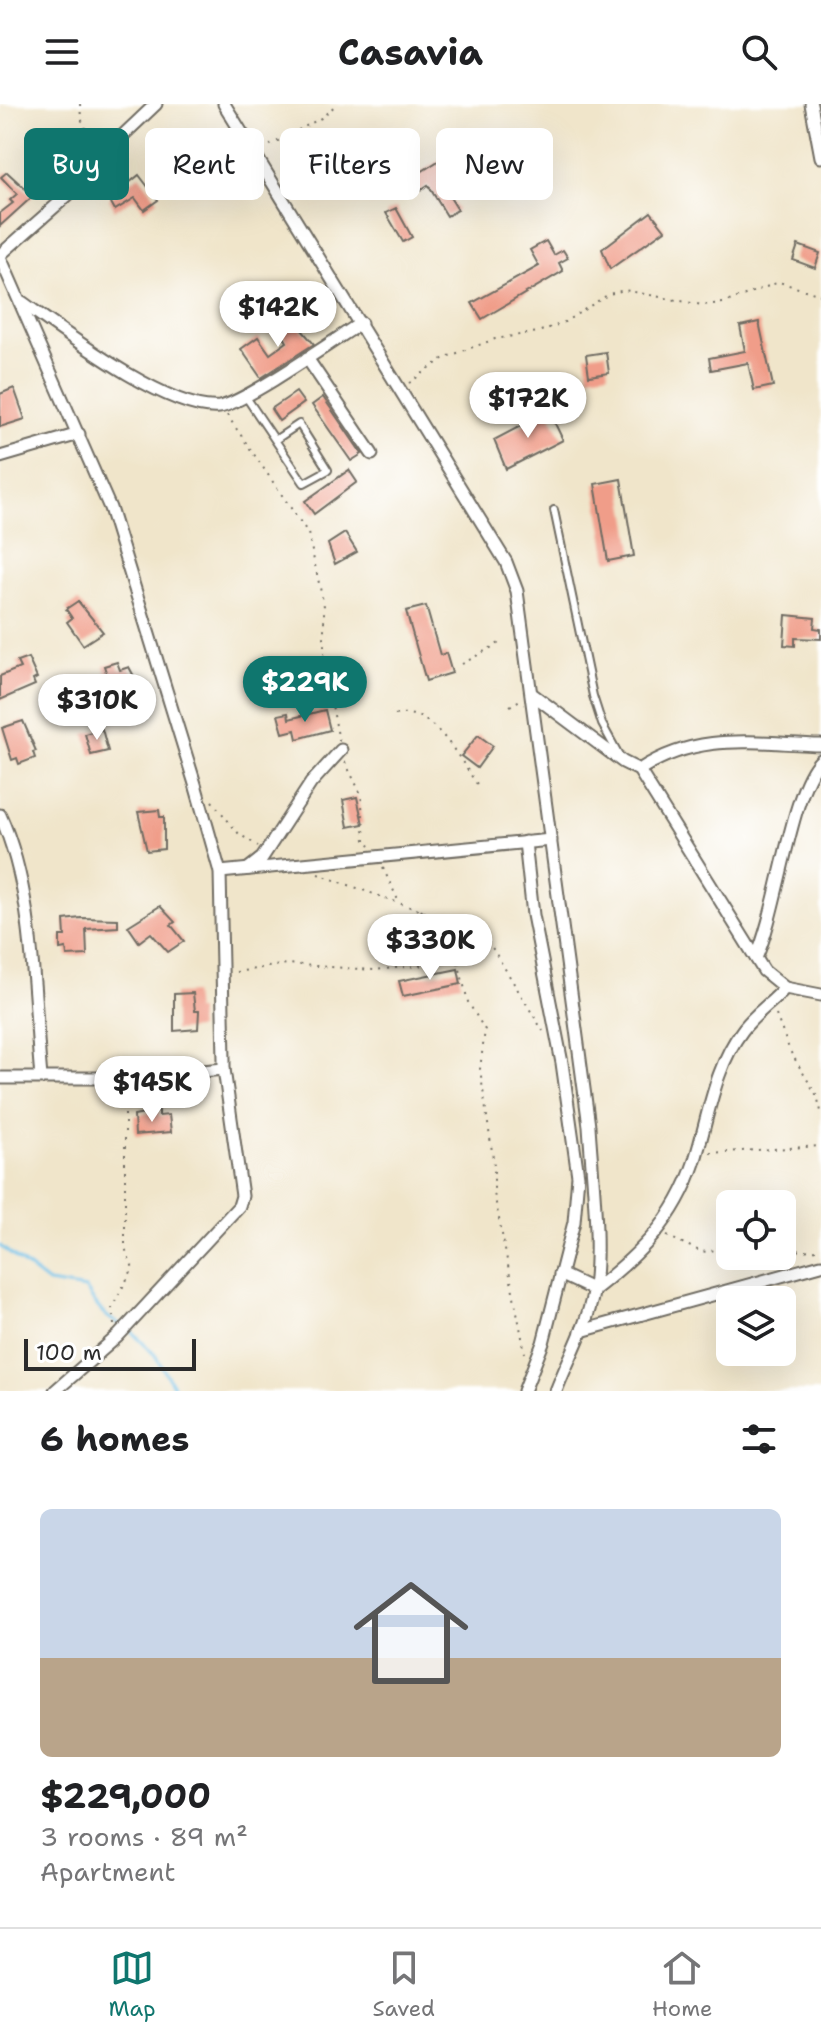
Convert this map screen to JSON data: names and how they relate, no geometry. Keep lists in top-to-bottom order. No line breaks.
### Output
{"scale_bar":"100 m","page":{"header":"Casavia","chip":["Buy","Rent","Filters","New"],"price":["$142K","$172K","$229K","$310K","$330K","$145K"],"scale":"100 m","heading":"6 homes","list":[{"name":"$229,000","note":"3 rooms · 89 m² · Apartment"}],"tabs":["Map","Saved","Home"]}}
